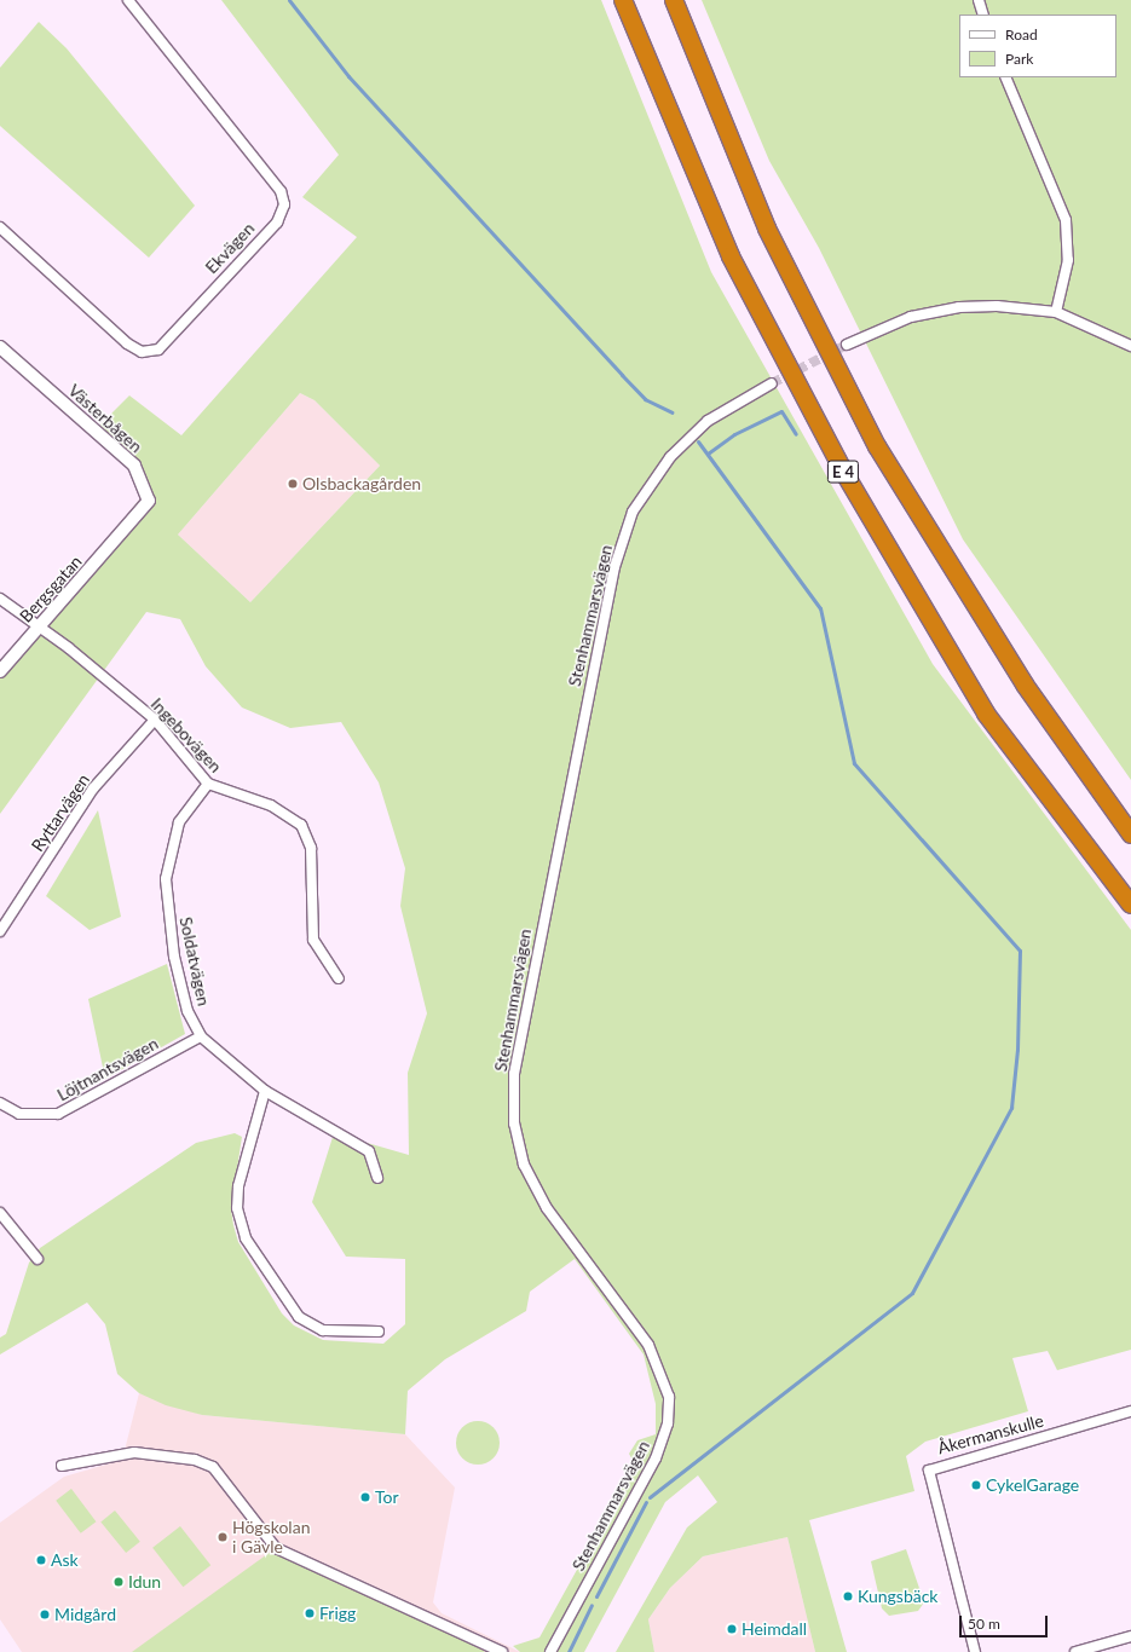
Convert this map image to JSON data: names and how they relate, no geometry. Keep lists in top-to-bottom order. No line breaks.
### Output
{"streets":{"highway":["E 4"],"street":["Ekvägen","Västerbågen","Bergsgatan","Stenhammarsvägen","Ingebovägen","Ryttarvägen","Soldatvägen","Löjtnantsvägen","Åkermanskulle"]},"crossings":[["Västerbågen","Bergsgatan"],["Bergsgatan","Ingebovägen"],["Ingebovägen","Ryttarvägen"],["Ingebovägen","Soldatvägen"],["Soldatvägen","Löjtnantsvägen"]],"places":["Olsbackagården","CykelGarage","Tor","Högskolan i Gävle","Ask","Idun","Kungsbäck","Frigg","Midgård","Heimdall"],"legend":["Road","Park"],"scale_bar":"50 m"}
